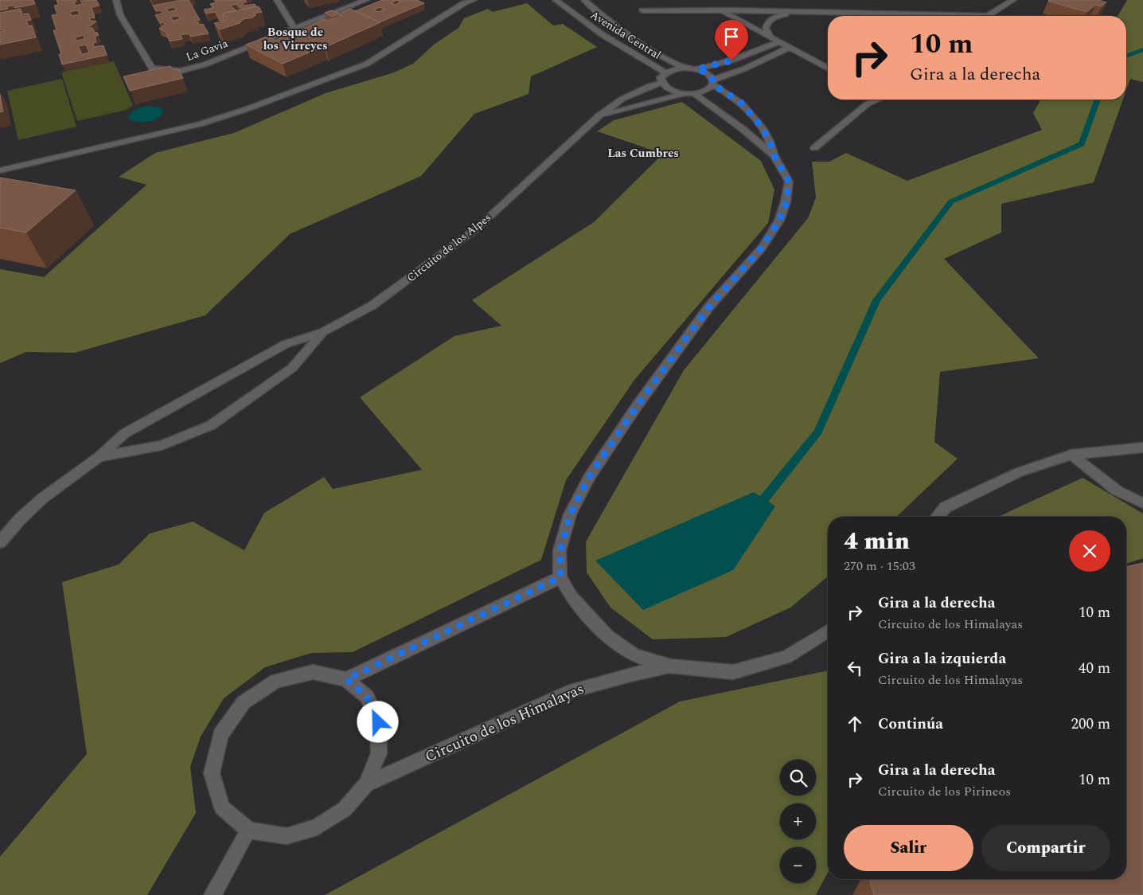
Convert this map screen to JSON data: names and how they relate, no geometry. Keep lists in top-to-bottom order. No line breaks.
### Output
{"streets":{"street":["Avenida Central","La Gavia","Circuito de los Alpes","Circuito de los Himalayas"]},"districts":["Bosque de los Virreyes","Las Cumbres"],"page":{"turn":["10 m","Gira a la derecha"],"heading":["4 min","270 m · 15:03"],"list":[{"name":"Gira a la derecha","note":"Circuito de los Himalayas","value":"10 m"},{"name":"Gira a la izquierda","note":"Circuito de los Himalayas","value":"40 m"},{"name":"Continúa","value":"200 m"},{"name":"Gira a la derecha","note":"Circuito de los Pirineos","value":"10 m"}],"map_buttons":["+","−"],"buttons":["Salir","Compartir"]}}
